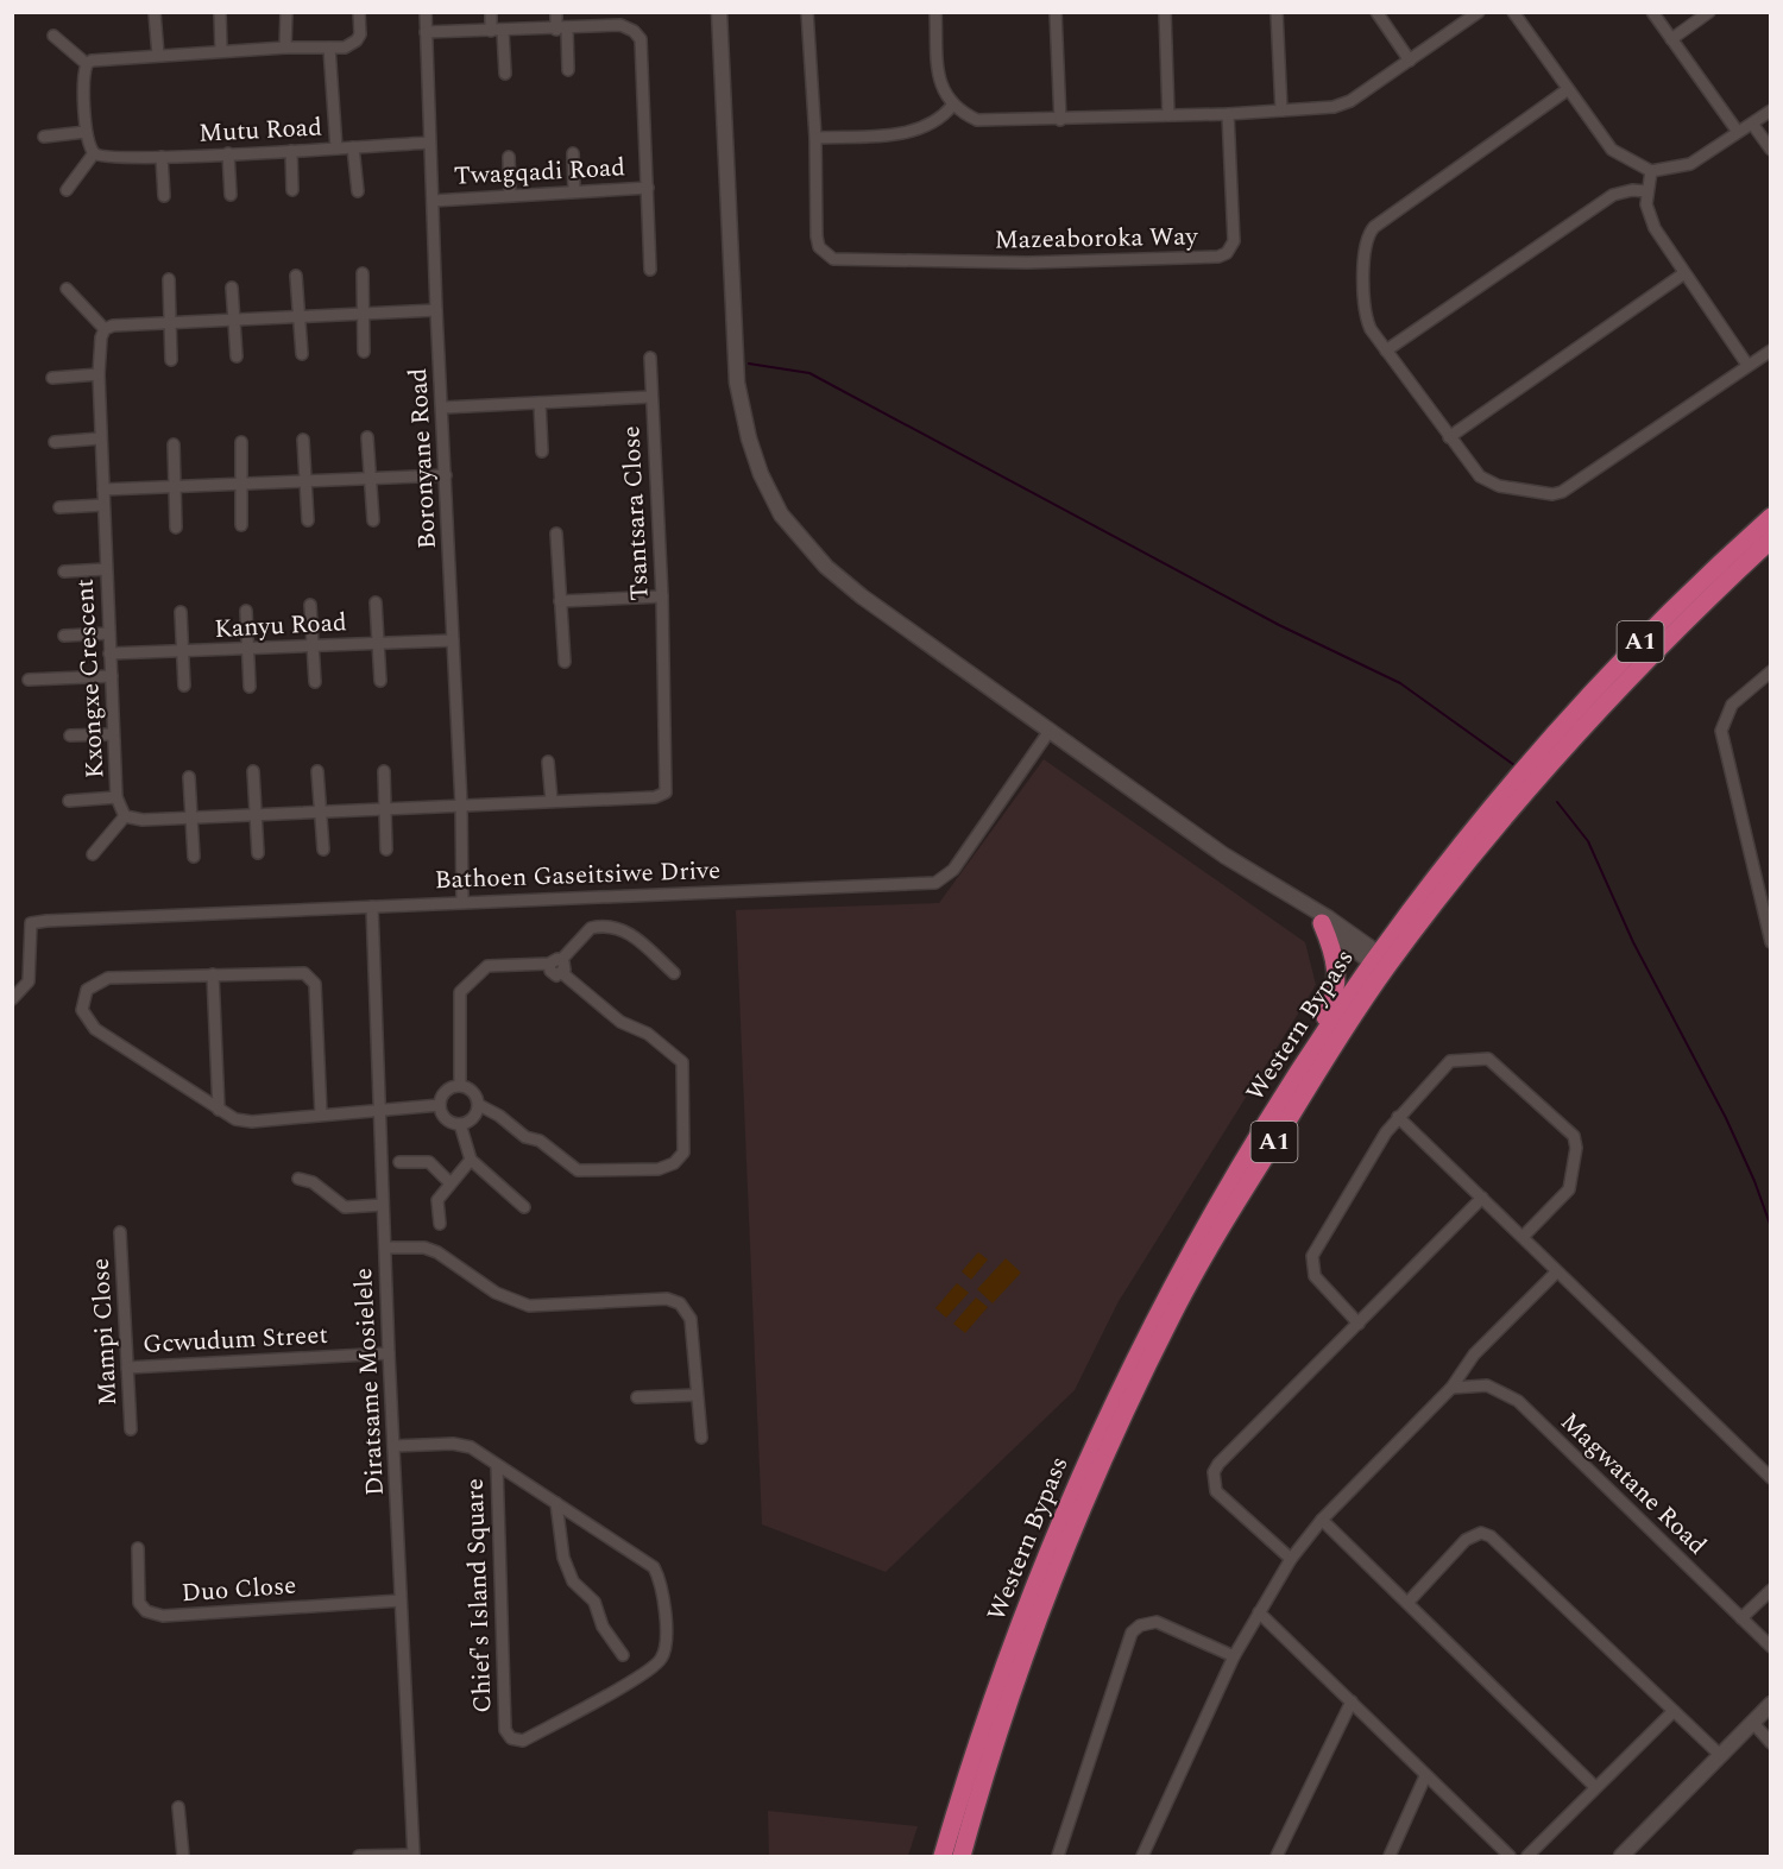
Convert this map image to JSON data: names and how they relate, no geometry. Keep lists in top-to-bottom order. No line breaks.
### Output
{"streets":{"highway":["A1","Western Bypass"],"street":["Mutu Road","Twagqadi Road","Mazeaboroka Way","Boronyane Road","Tsantsara Close","Kanyu Road","Kxongxe Crescent","Bathoen Gaseitsiwe Drive","Mampi Close","Gcwudum Street","Diratsame Mosielele","Magwatane Road","Duo Close","Chief's Island Square"]},"crossings":[["Mutu Road","Boronyane Road"],["Twagqadi Road","Boronyane Road"],["Boronyane Road","Tsantsara Close"],["Boronyane Road","Kanyu Road"],["Boronyane Road","Bathoen Gaseitsiwe Drive"],["Kanyu Road","Kxongxe Crescent"],["Bathoen Gaseitsiwe Drive","Diratsame Mosielele"],["Mampi Close","Gcwudum Street"],["Gcwudum Street","Diratsame Mosielele"],["Diratsame Mosielele","Duo Close"],["Diratsame Mosielele","Chief's Island Square"]]}
